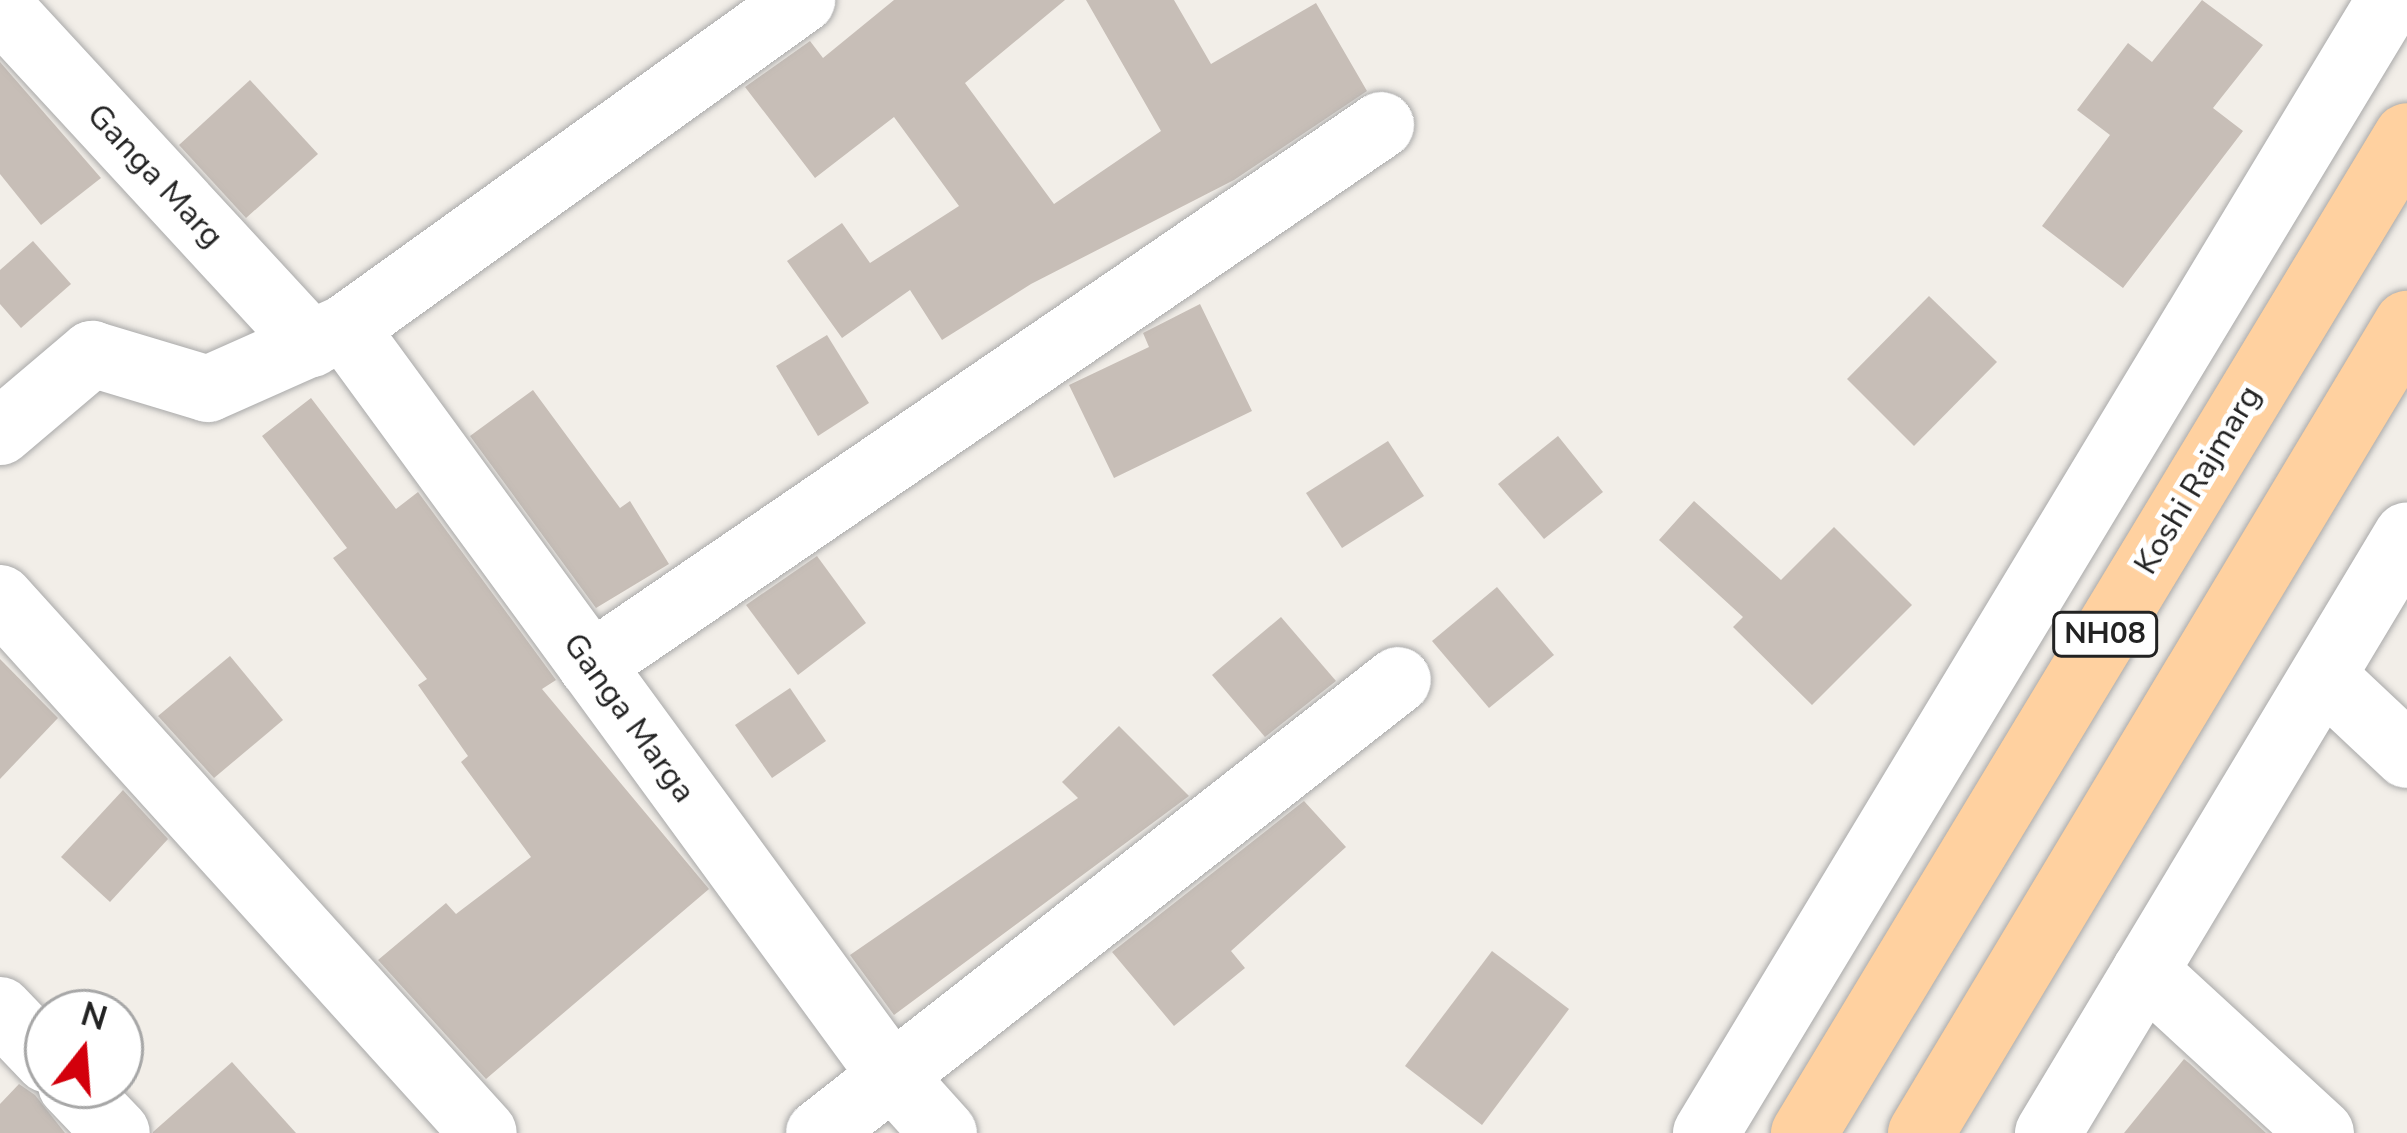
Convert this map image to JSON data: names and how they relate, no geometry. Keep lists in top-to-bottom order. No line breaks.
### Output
{"streets":{"main road":["Koshi Rajmarg","NH08"],"street":["Ganga Marg","Ganga Marga"]},"crossings":[["Ganga Marg","Ganga Marga"]],"north":"top"}
